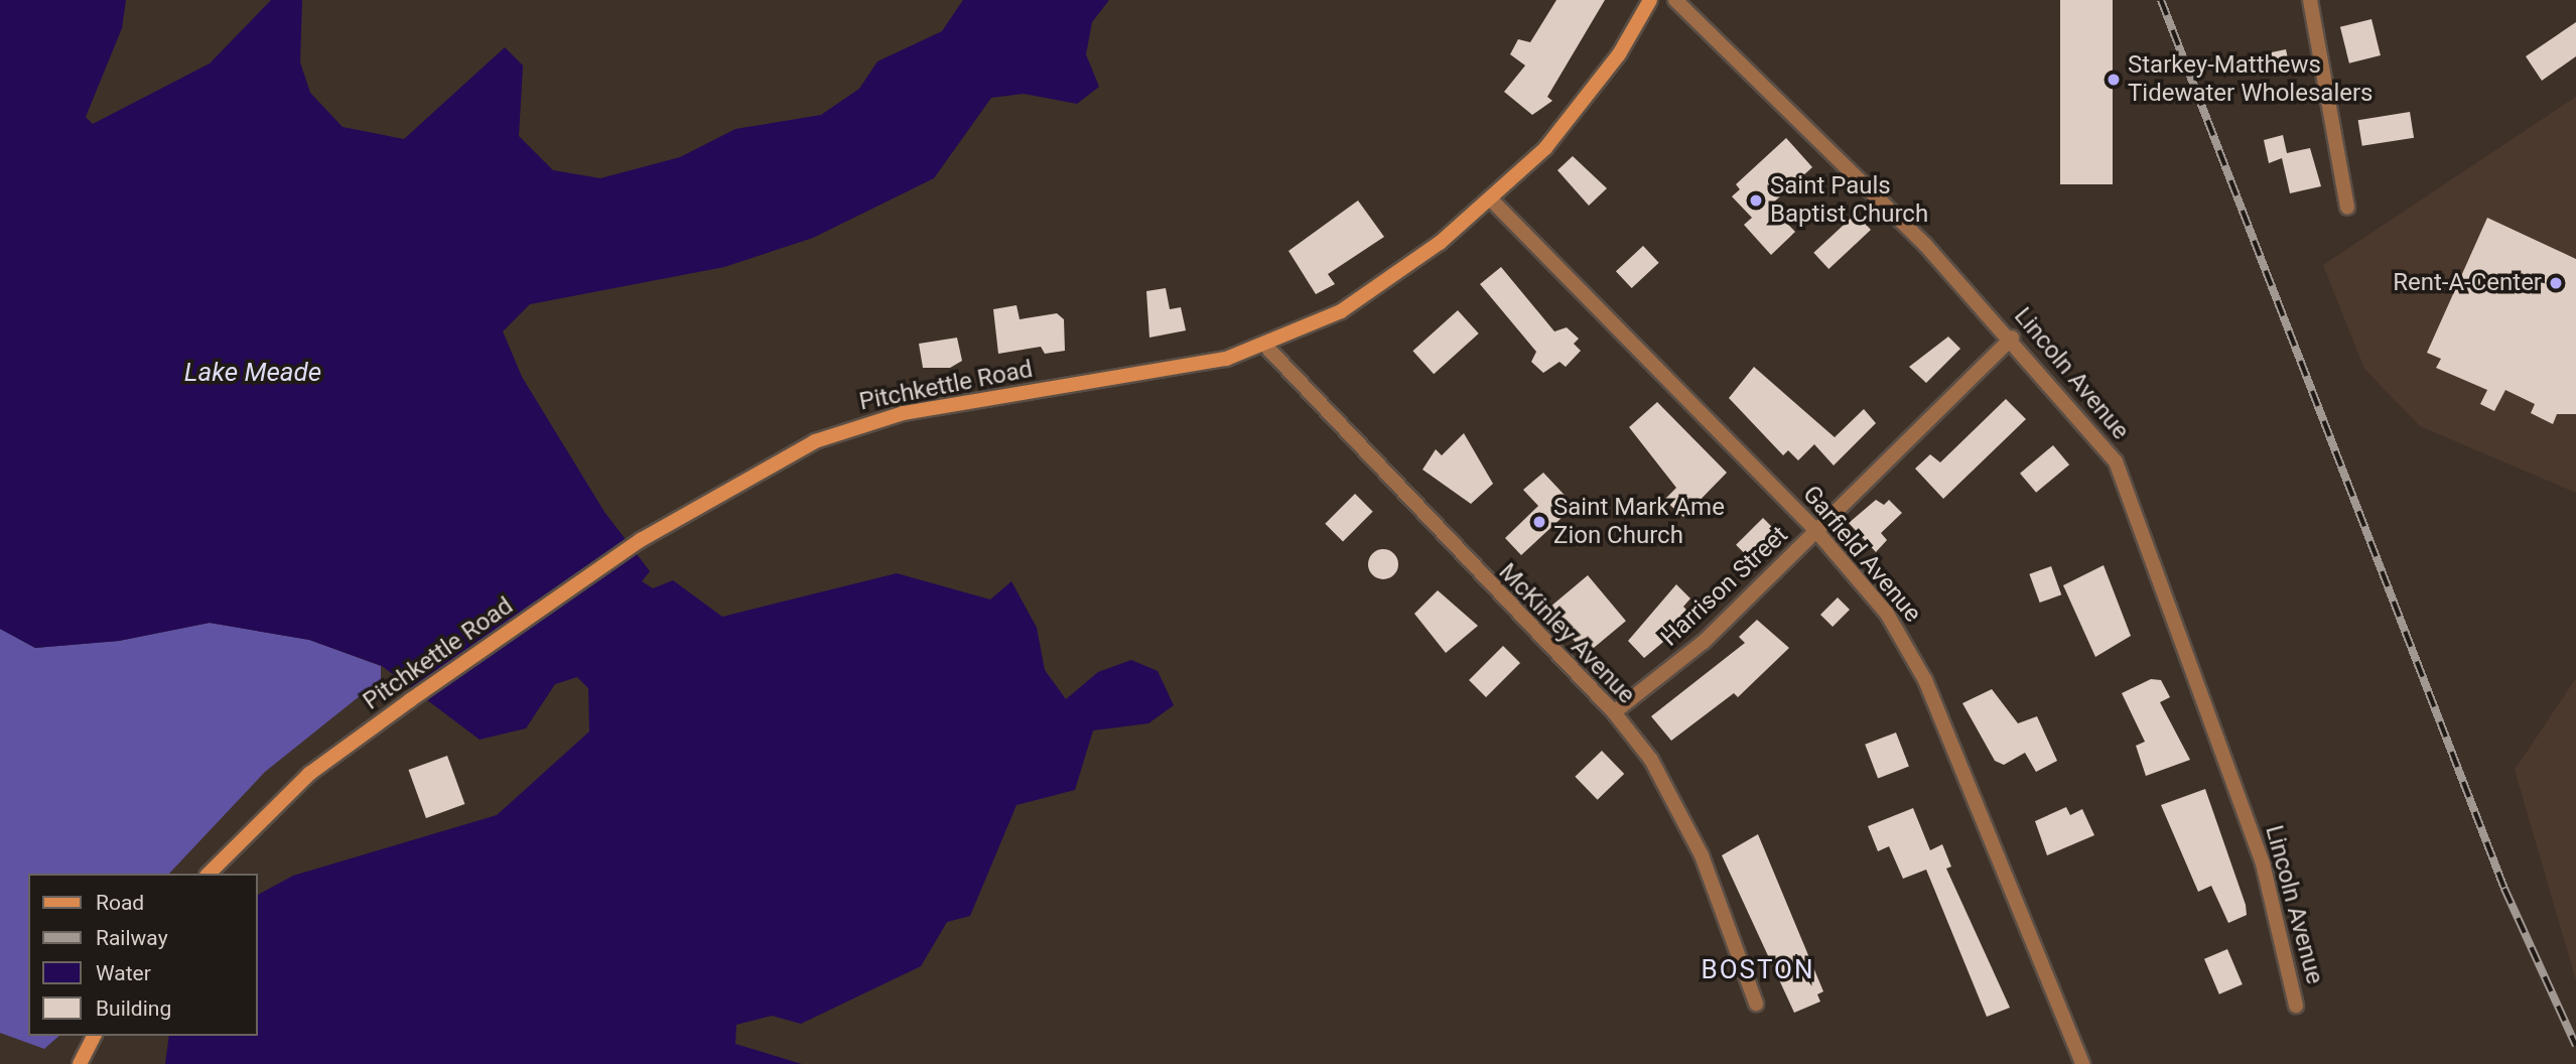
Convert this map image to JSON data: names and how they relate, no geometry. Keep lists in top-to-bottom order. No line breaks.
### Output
{"streets":{"main road":["Pitchkettle Road"],"street":["Lincoln Avenue","Garfield Avenue","Harrison Street","McKinley Avenue"]},"crossings":[["Lincoln Avenue","Harrison Street"],["Pitchkettle Road","Garfield Avenue"],["Pitchkettle Road","McKinley Avenue"],["Garfield Avenue","Harrison Street"],["Harrison Street","McKinley Avenue"]],"districts":["BOSTON"],"water":["Lake Meade"],"places":["Starkey-Matthews Tidewater Wholesalers","Saint Pauls Baptist Church","Rent-A-Center","Saint Mark Ame Zion Church"],"legend":["Road","Railway","Water","Building"]}
